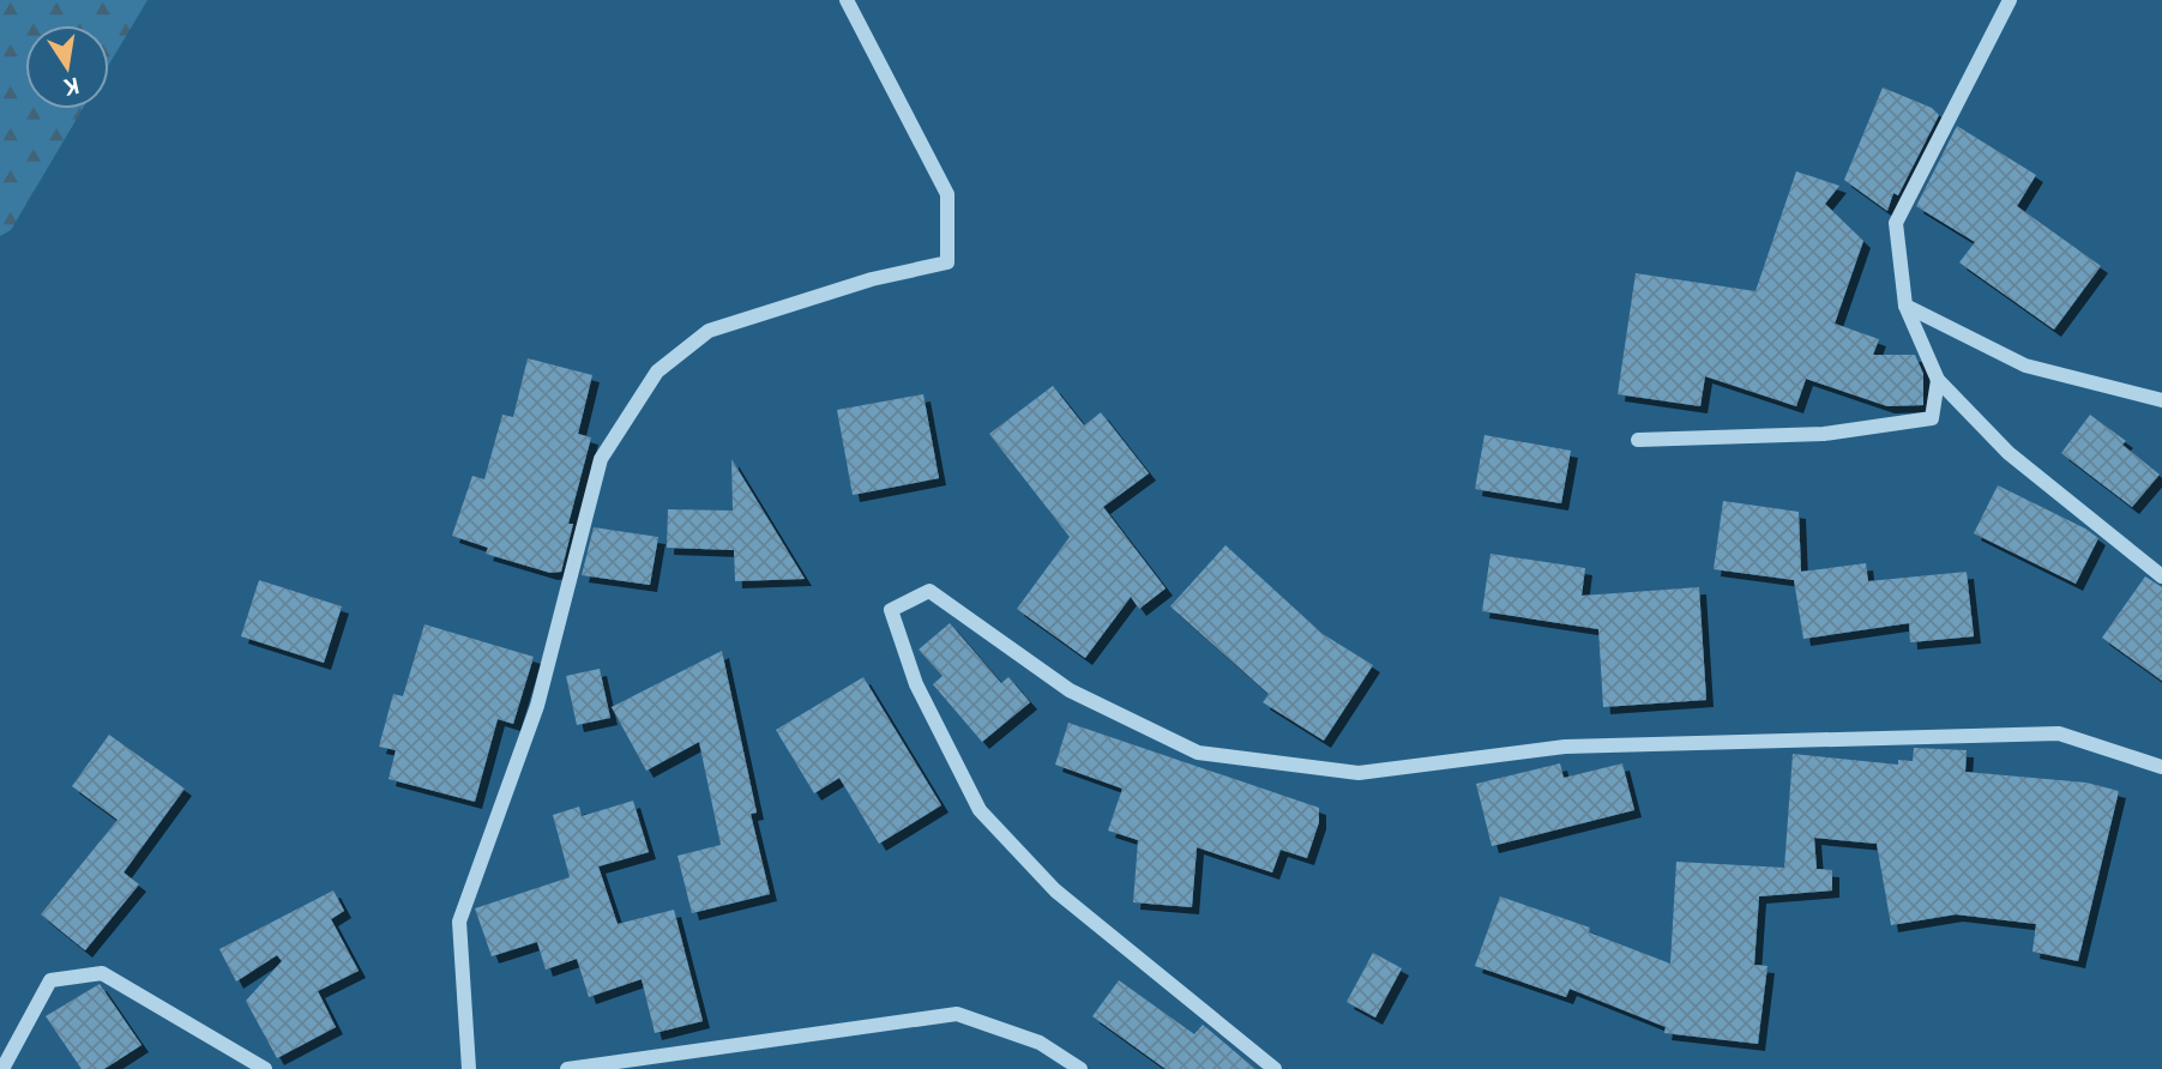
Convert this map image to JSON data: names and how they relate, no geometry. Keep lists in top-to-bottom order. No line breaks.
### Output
{"north":"bottom"}
